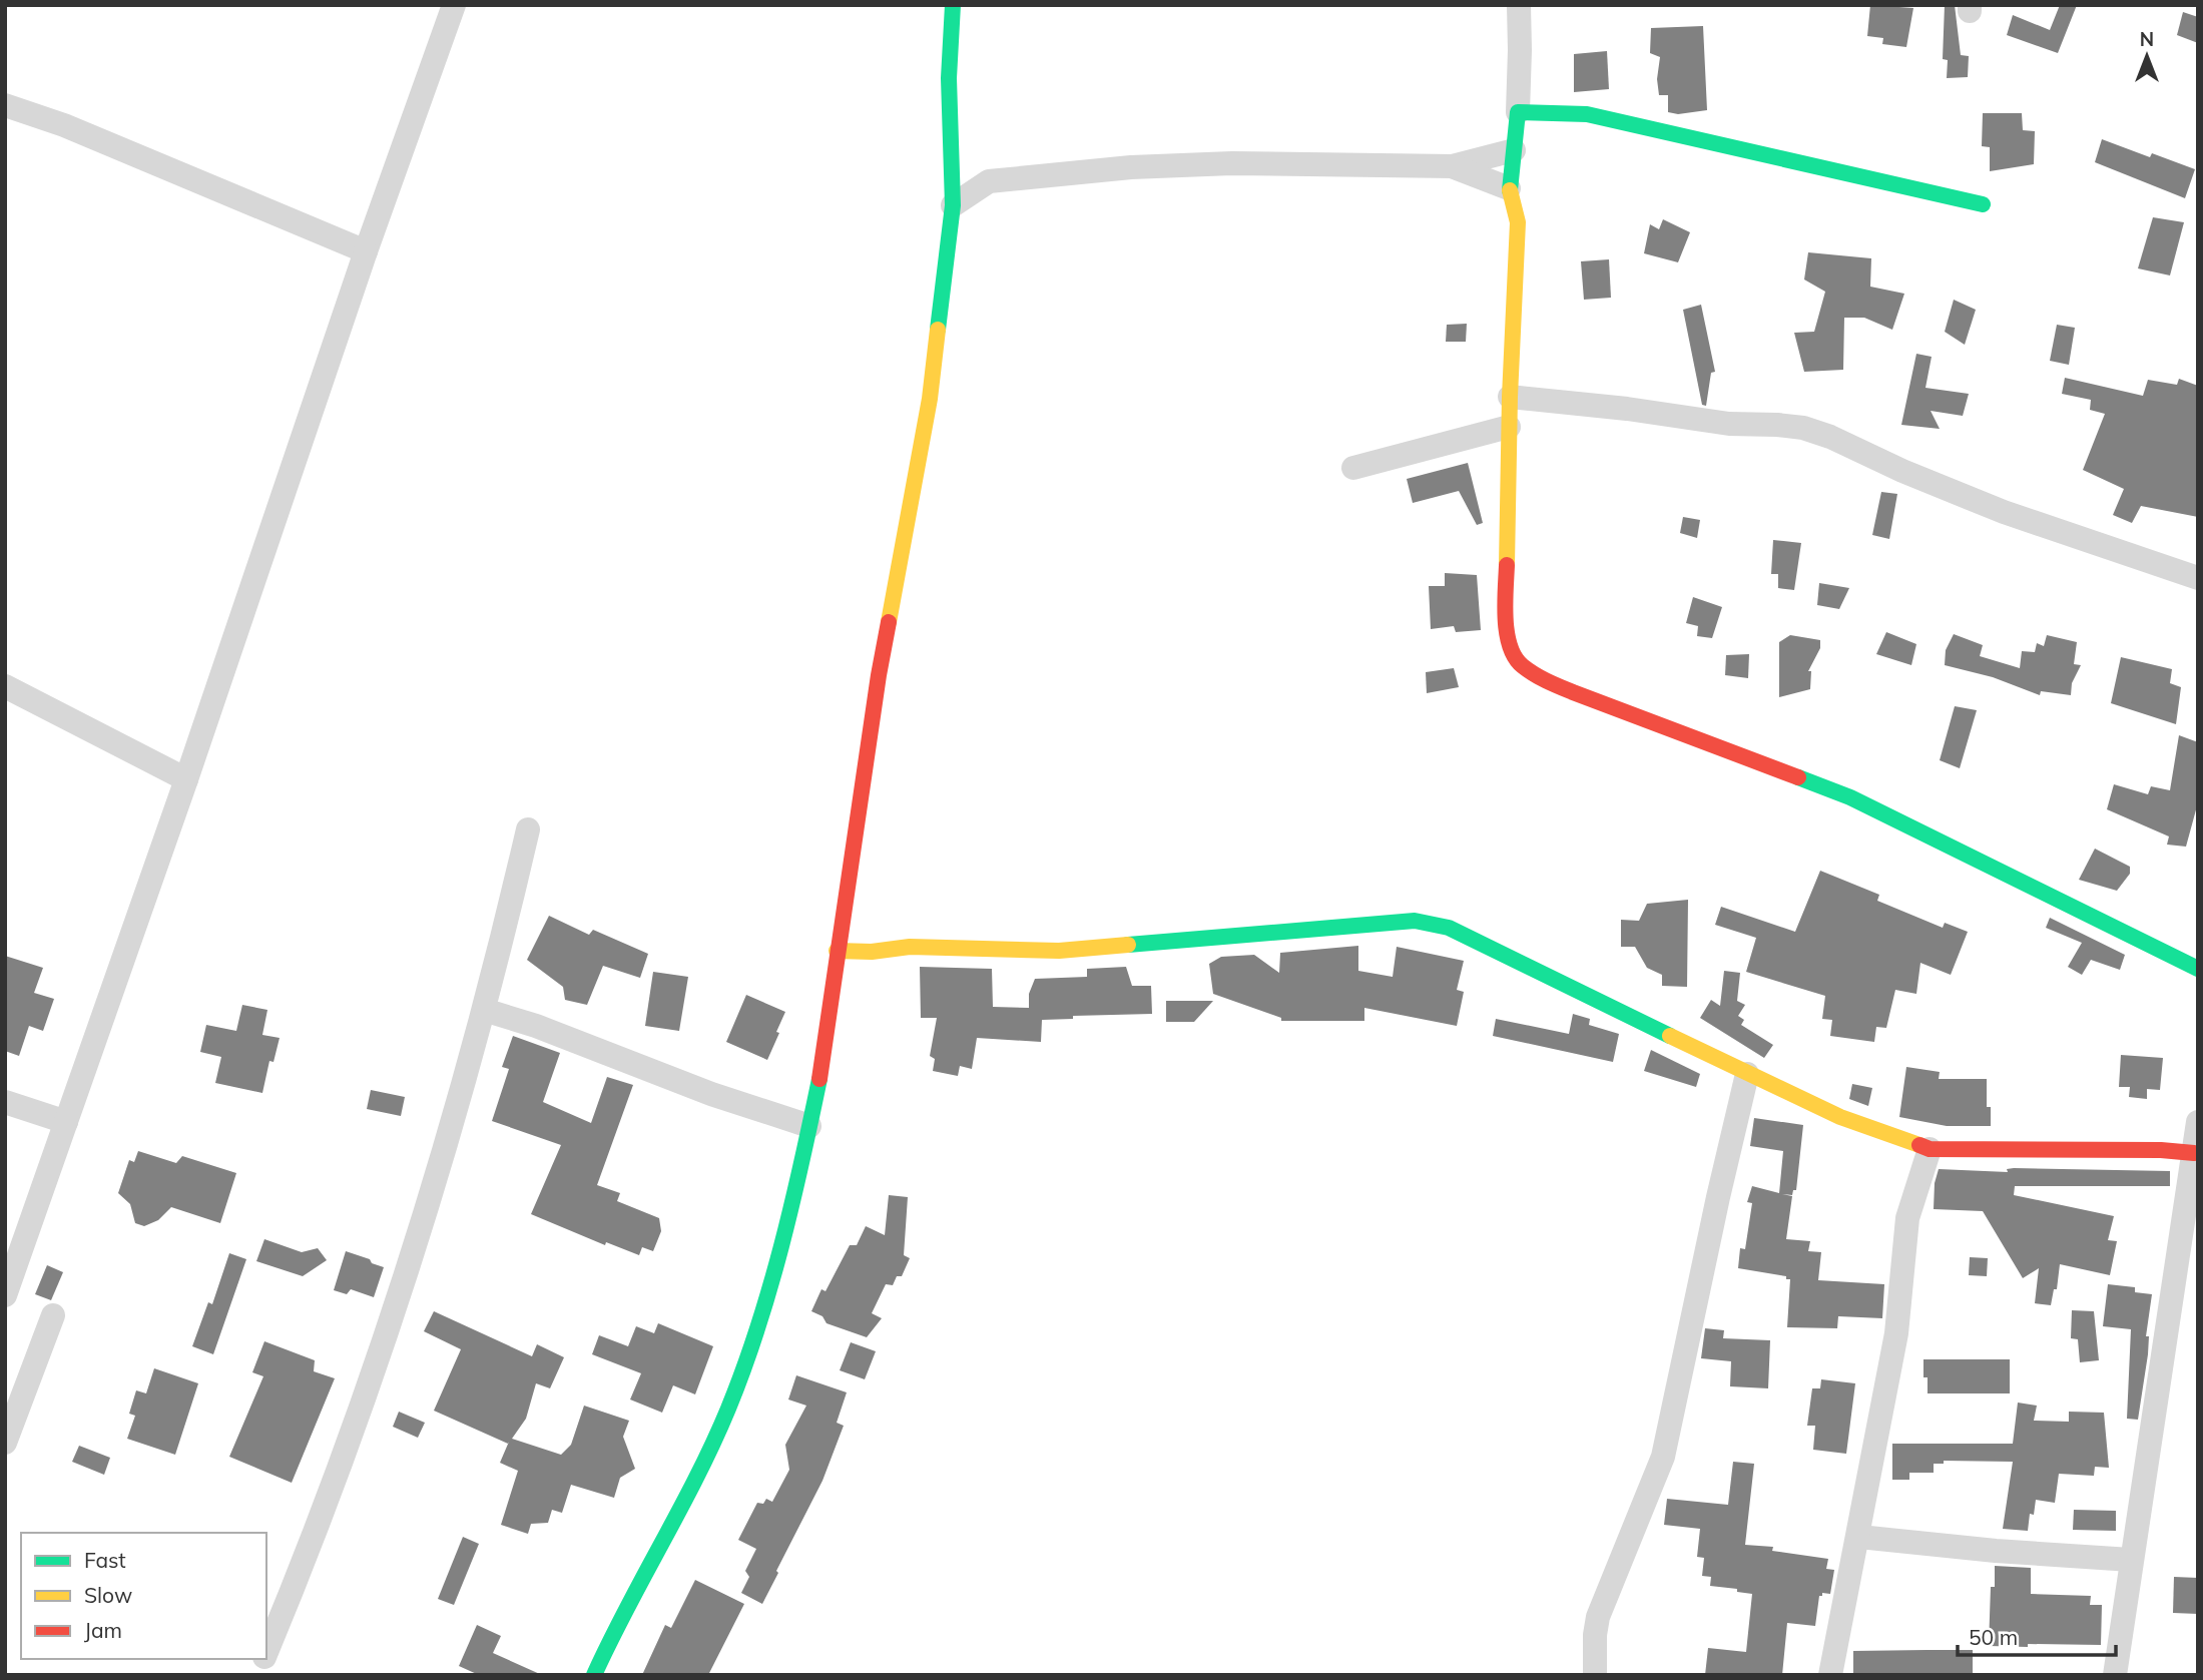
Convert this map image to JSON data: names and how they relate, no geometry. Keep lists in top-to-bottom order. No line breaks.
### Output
{"legend":["Fast","Slow","Jam"],"scale_bar":"50 m","north":"top"}
